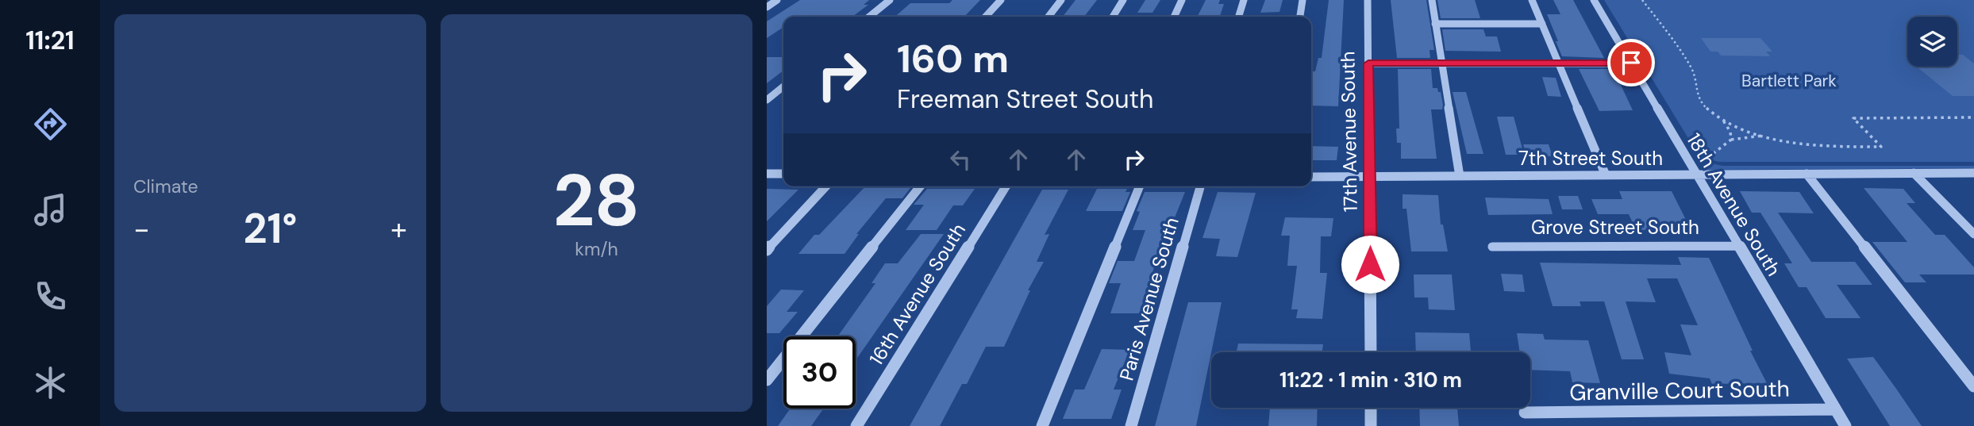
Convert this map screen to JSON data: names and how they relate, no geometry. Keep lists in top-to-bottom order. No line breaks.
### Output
{"streets":{"street":["17th Avenue South","7th Street South","18th Avenue South","Grove Street South","16th Avenue South","Paris Avenue South","Granville Court South"]},"crossings":[["17th Avenue South","7th Street South"],["7th Street South","18th Avenue South"],["18th Avenue South","Grove Street South"],["18th Avenue South","Granville Court South"]],"parks":["Bartlett Park"],"page":{"tabs":"11:21","tile":["Climate",["28","km/h"]],"turn":["160 m","Freeman Street South"],"heat":["−","21°","+"],"limit":"30","trip":"11:22 · 1 min · 310 m"}}
